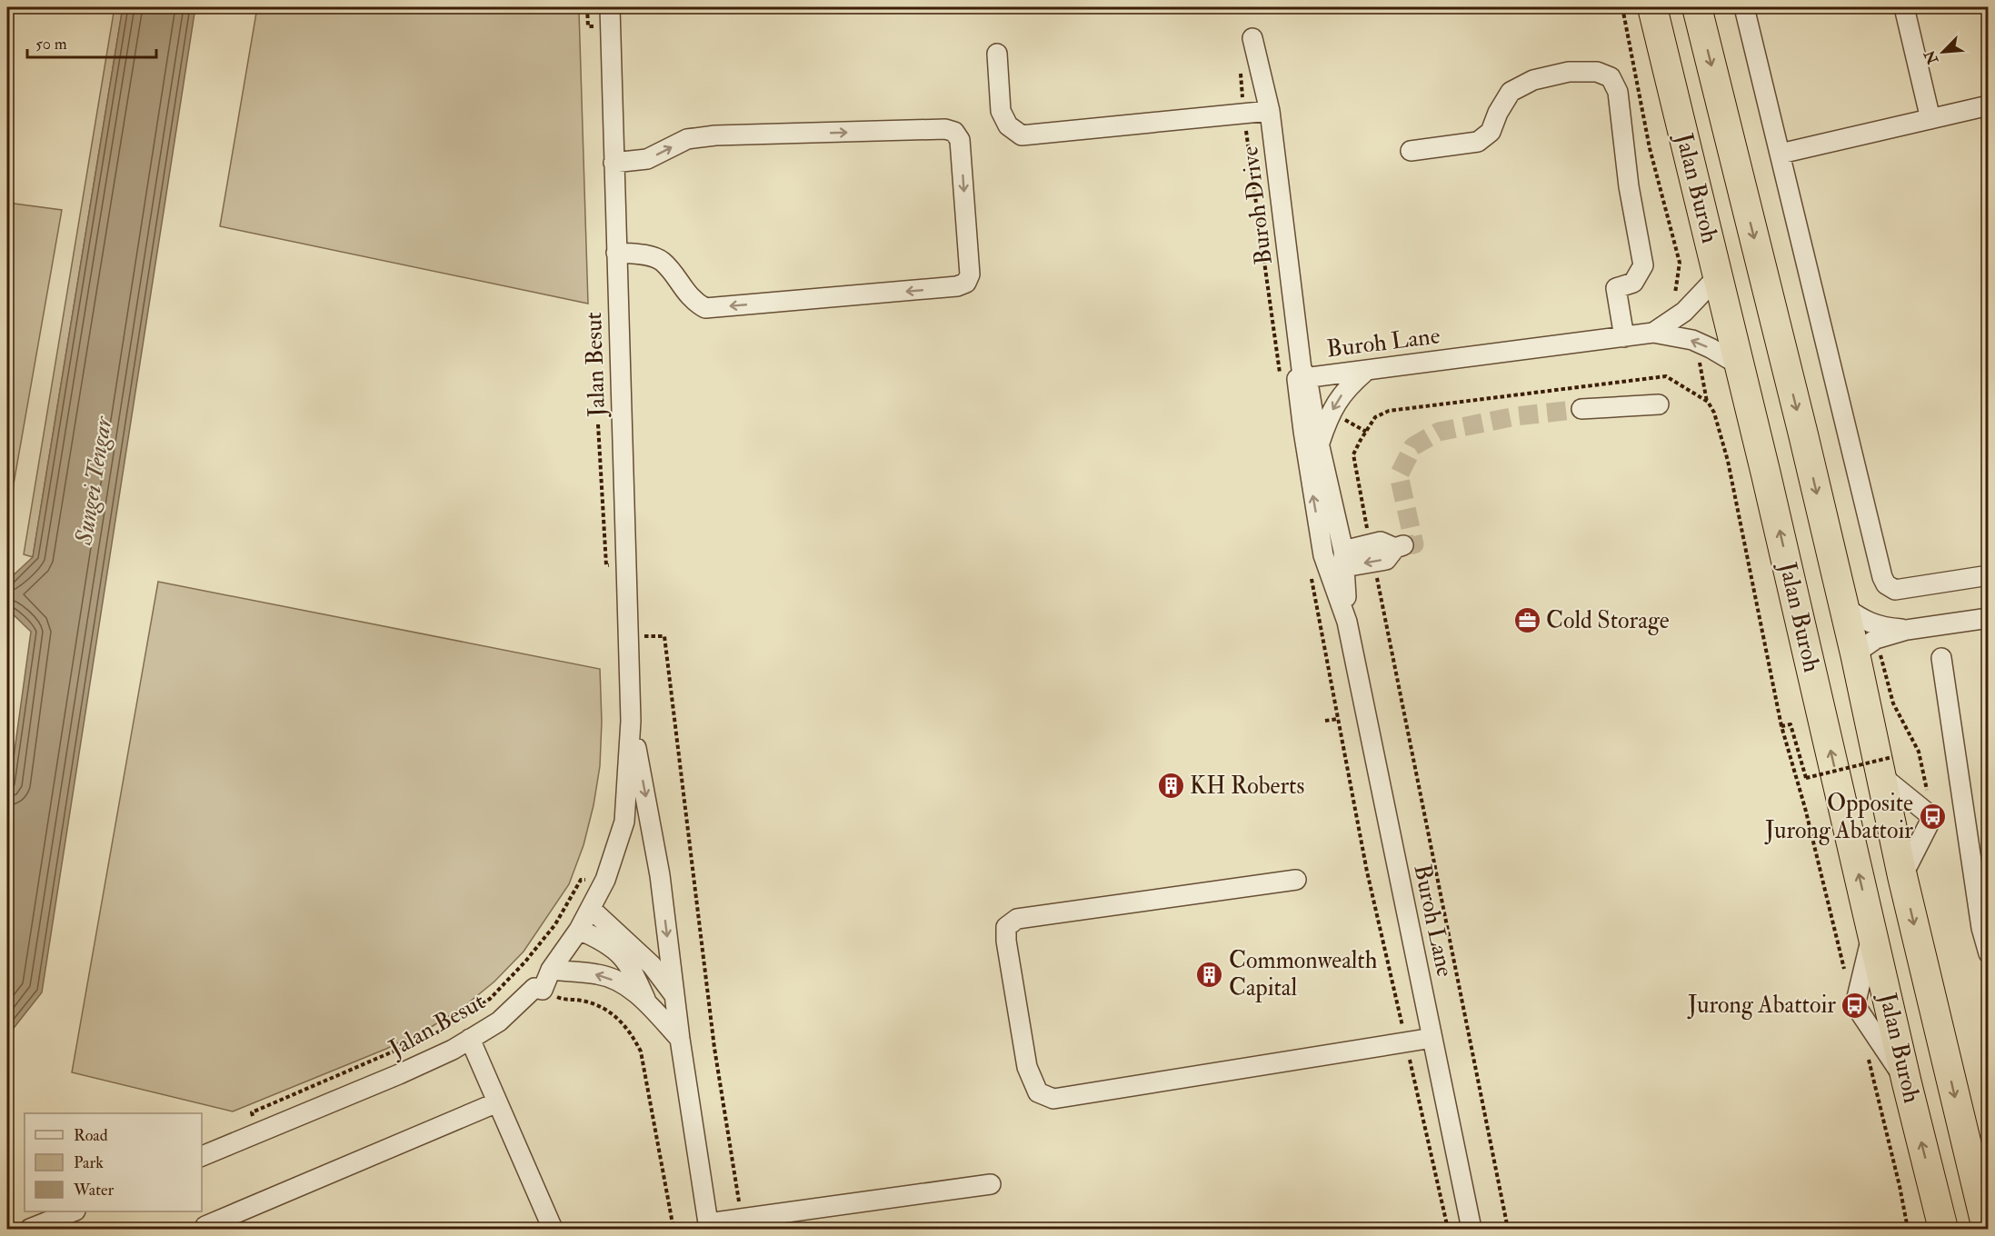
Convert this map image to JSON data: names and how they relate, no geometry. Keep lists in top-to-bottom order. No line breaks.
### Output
{"streets":{"highway":["Jalan Buroh"],"street":["Buroh Drive","Buroh Lane","Jalan Besut"]},"crossings":[["Jalan Buroh","Buroh Lane"],["Buroh Drive","Buroh Lane"]],"water":["Sungei Tengar"],"places":{"office":["Cold Storage"],"building":["KH Roberts","Commonwealth Capital"],"bus stop":["Opposite Jurong Abattoir","Jurong Abattoir"]},"legend":["Road","Park","Water"],"scale_bar":"50 m","north":"bottom left"}
